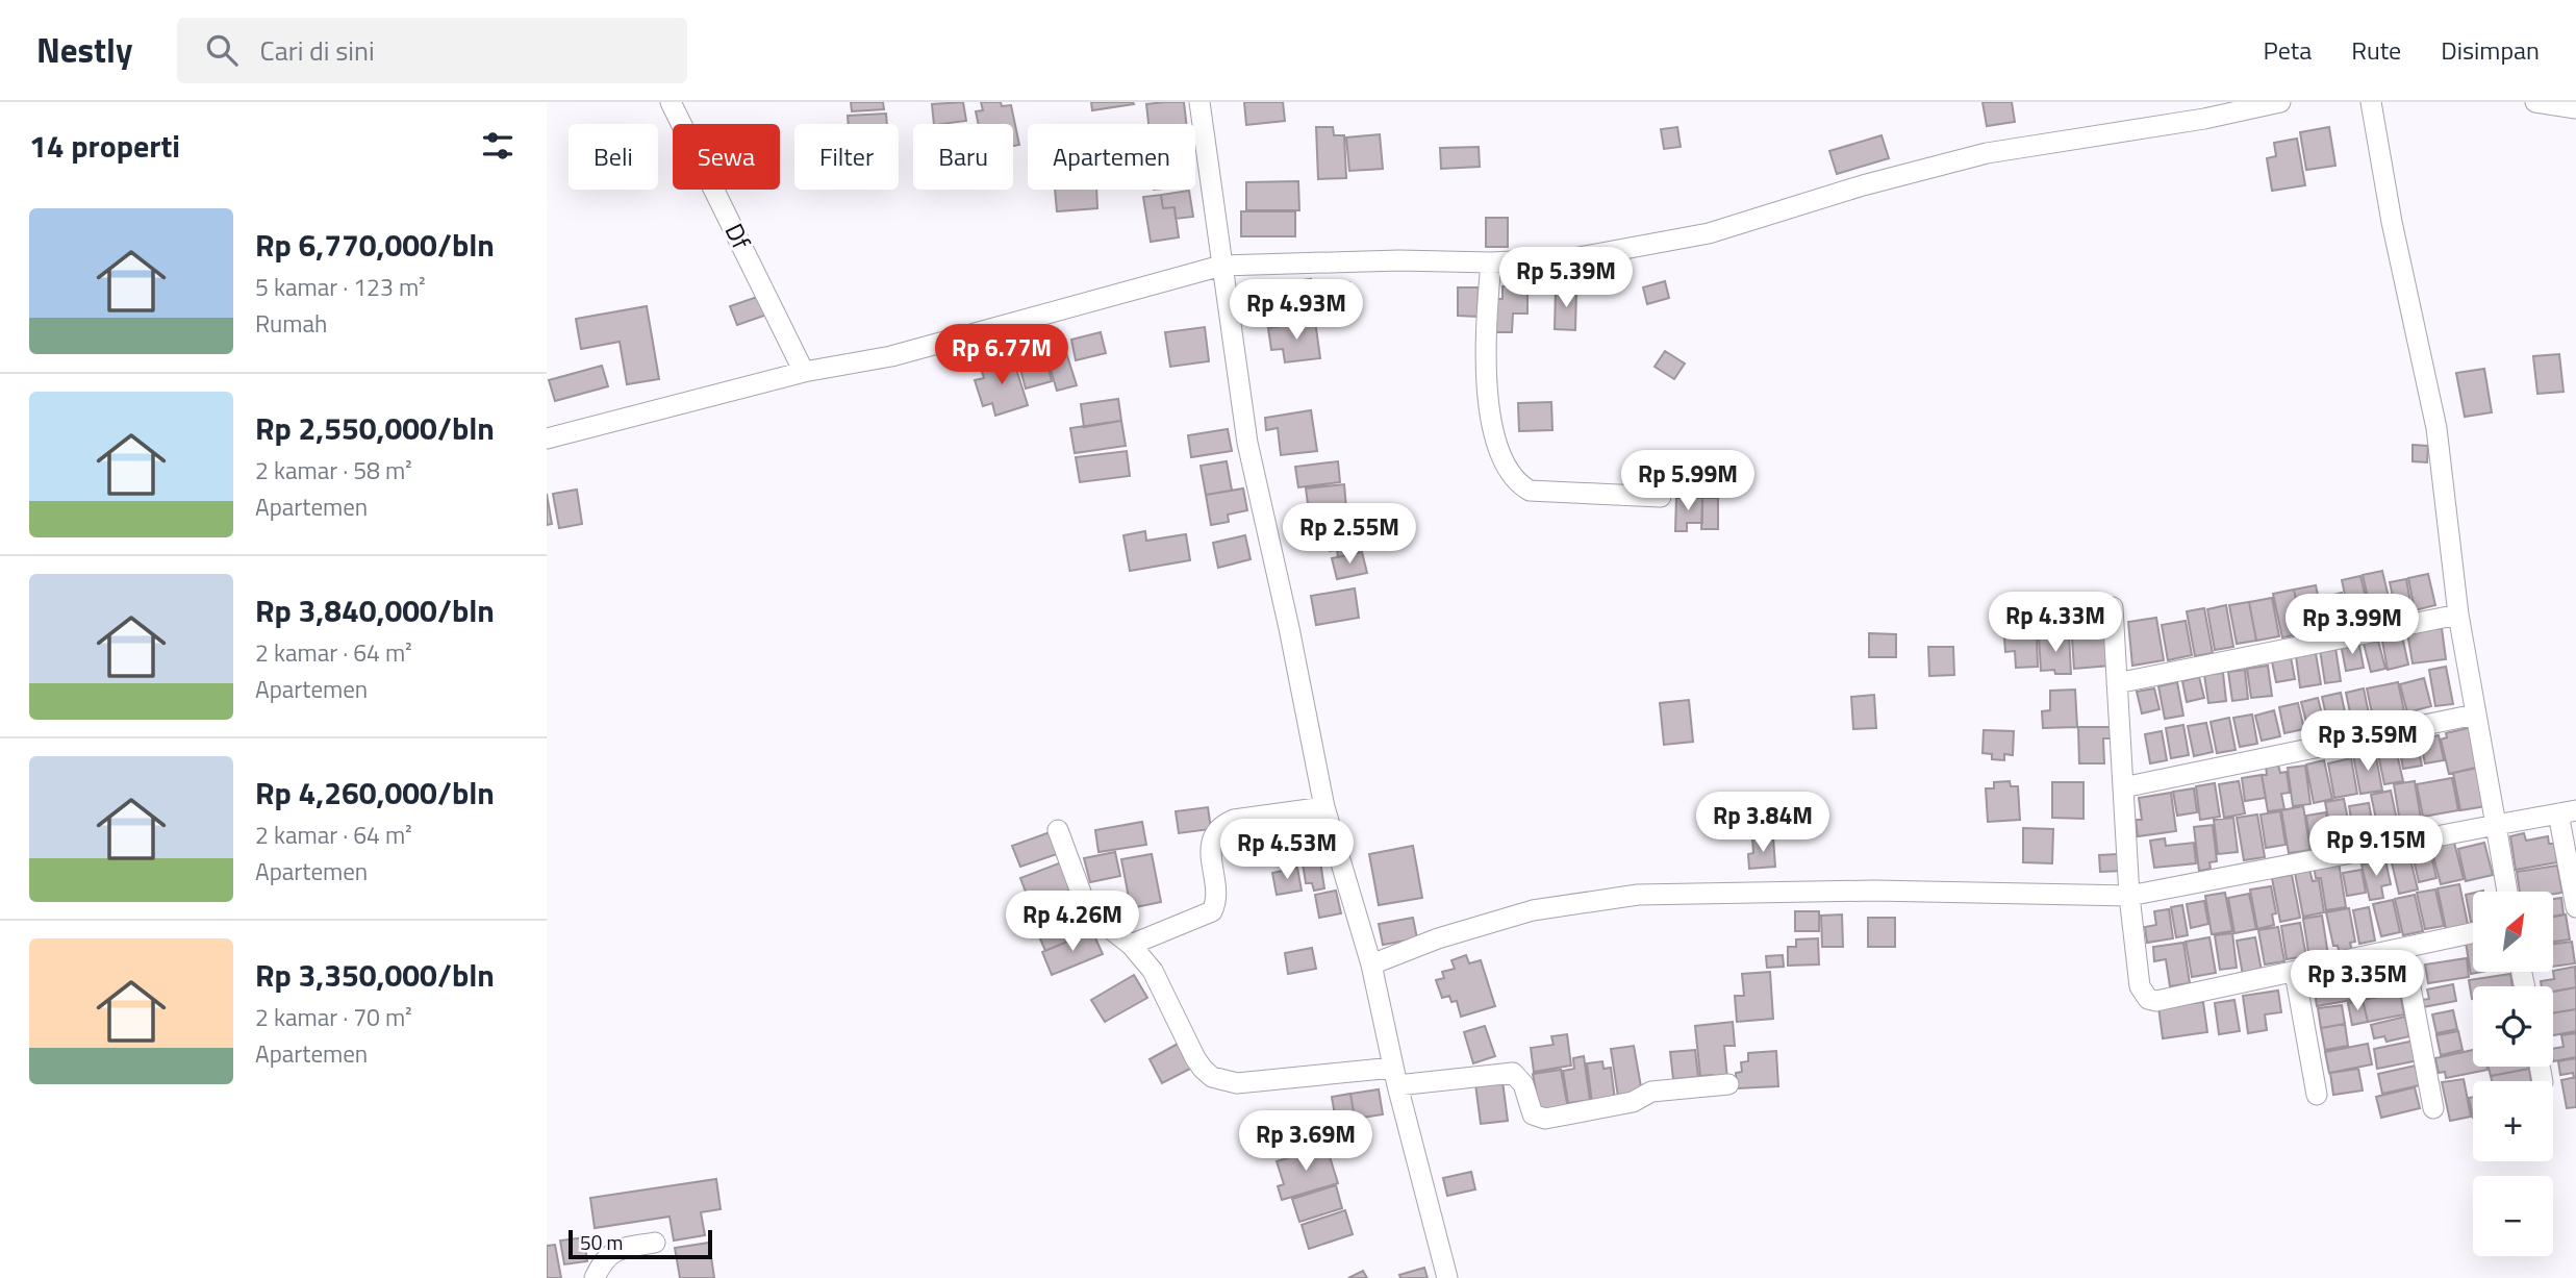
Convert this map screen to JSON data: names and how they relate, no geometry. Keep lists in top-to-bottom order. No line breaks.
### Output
{"streets":{"street":["Df"]},"scale_bar":"50 m","north":"top right","page":{"header":"Nestly","search":"Cari di sini","nav":["Peta","Rute","Disimpan"],"heading":"14 properti","chip":["Beli","Sewa","Filter","Baru","Apartemen"],"list":[{"name":"Rp 6,770,000/bln","note":"5 kamar · 123 m² · Rumah"},{"name":"Rp 2,550,000/bln","note":"2 kamar · 58 m² · Apartemen"},{"name":"Rp 3,840,000/bln","note":"2 kamar · 64 m² · Apartemen"},{"name":"Rp 4,260,000/bln","note":"2 kamar · 64 m² · Apartemen"},{"name":"Rp 3,350,000/bln","note":"2 kamar · 70 m² · Apartemen"}],"price":["Rp 5.39M","Rp 4.93M","Rp 6.77M","Rp 5.99M","Rp 2.55M","Rp 4.33M","Rp 3.99M","Rp 3.59M","Rp 3.84M","Rp 9.15M","Rp 4.53M","Rp 4.26M","Rp 3.35M","Rp 3.69M"],"map_buttons":["+","−"],"scale":"50 m"}}
